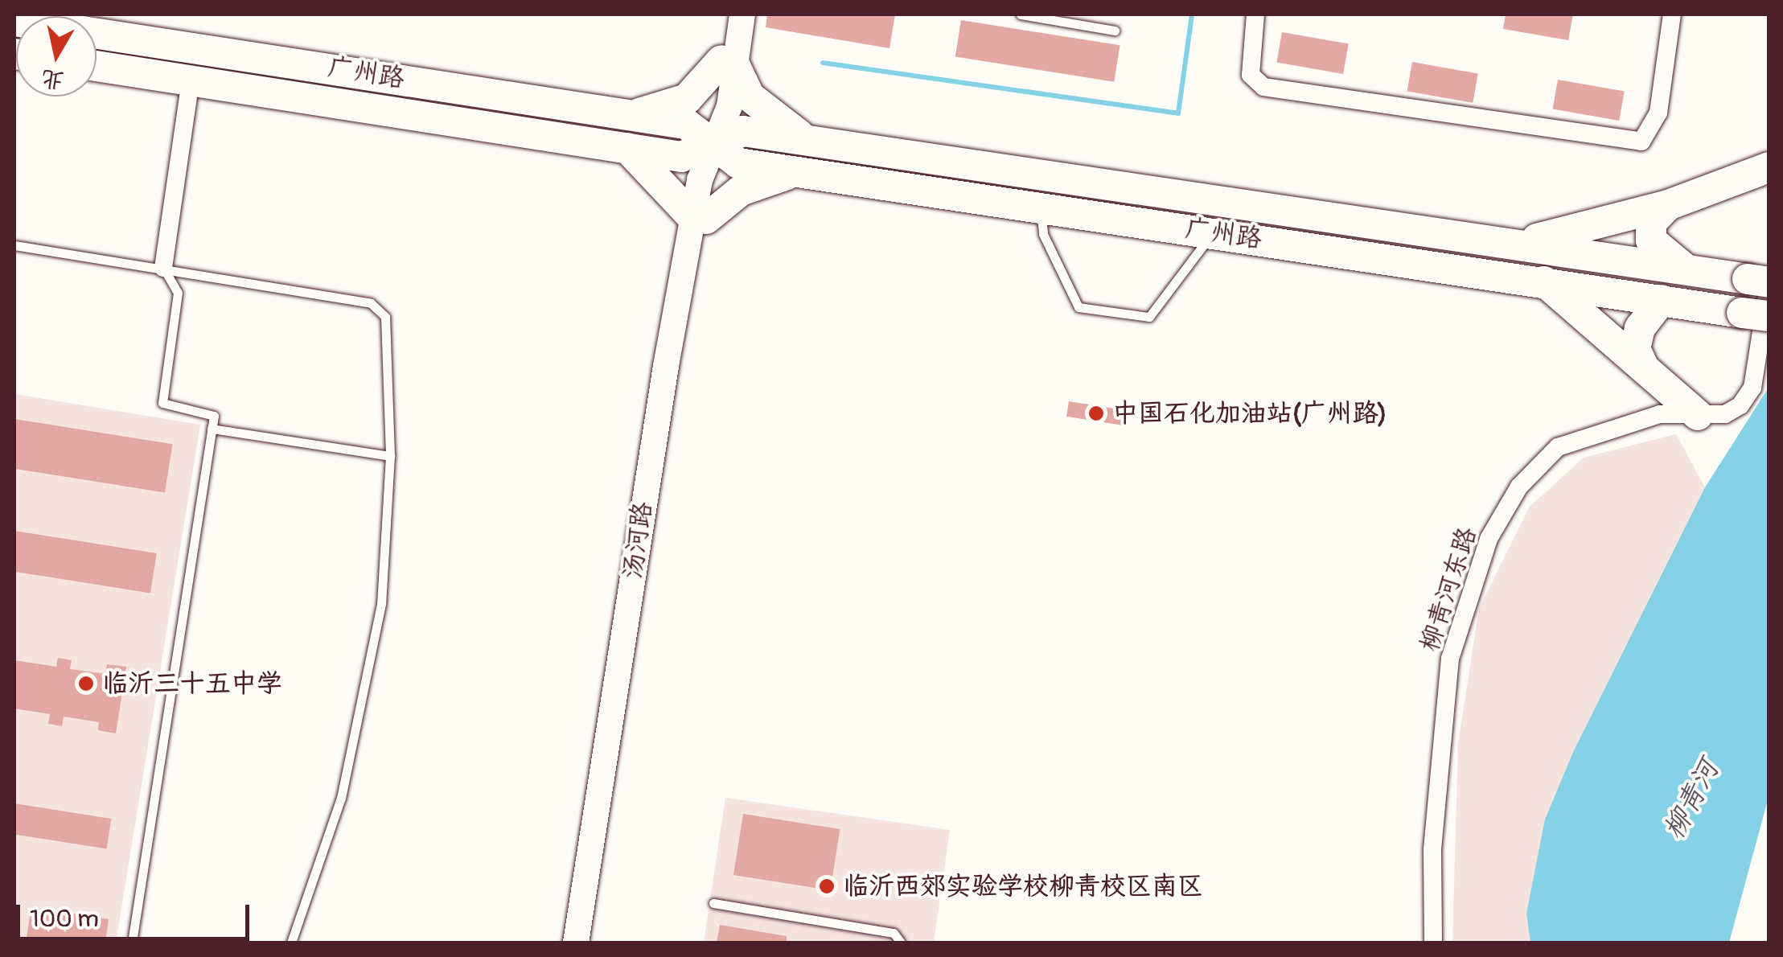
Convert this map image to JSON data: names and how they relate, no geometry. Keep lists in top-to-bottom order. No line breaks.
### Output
{"streets":{"main road":["广州路"],"street":["汤河路","柳青河东路"]},"crossings":[["广州路","汤河路"],["广州路","柳青河东路"]],"water":["柳青河"],"places":["中国石化加油站(广州路)","临沂三十五中学","临沂西郊实验学校柳青校区南区"],"scale_bar":"100 m","north":"bottom"}
